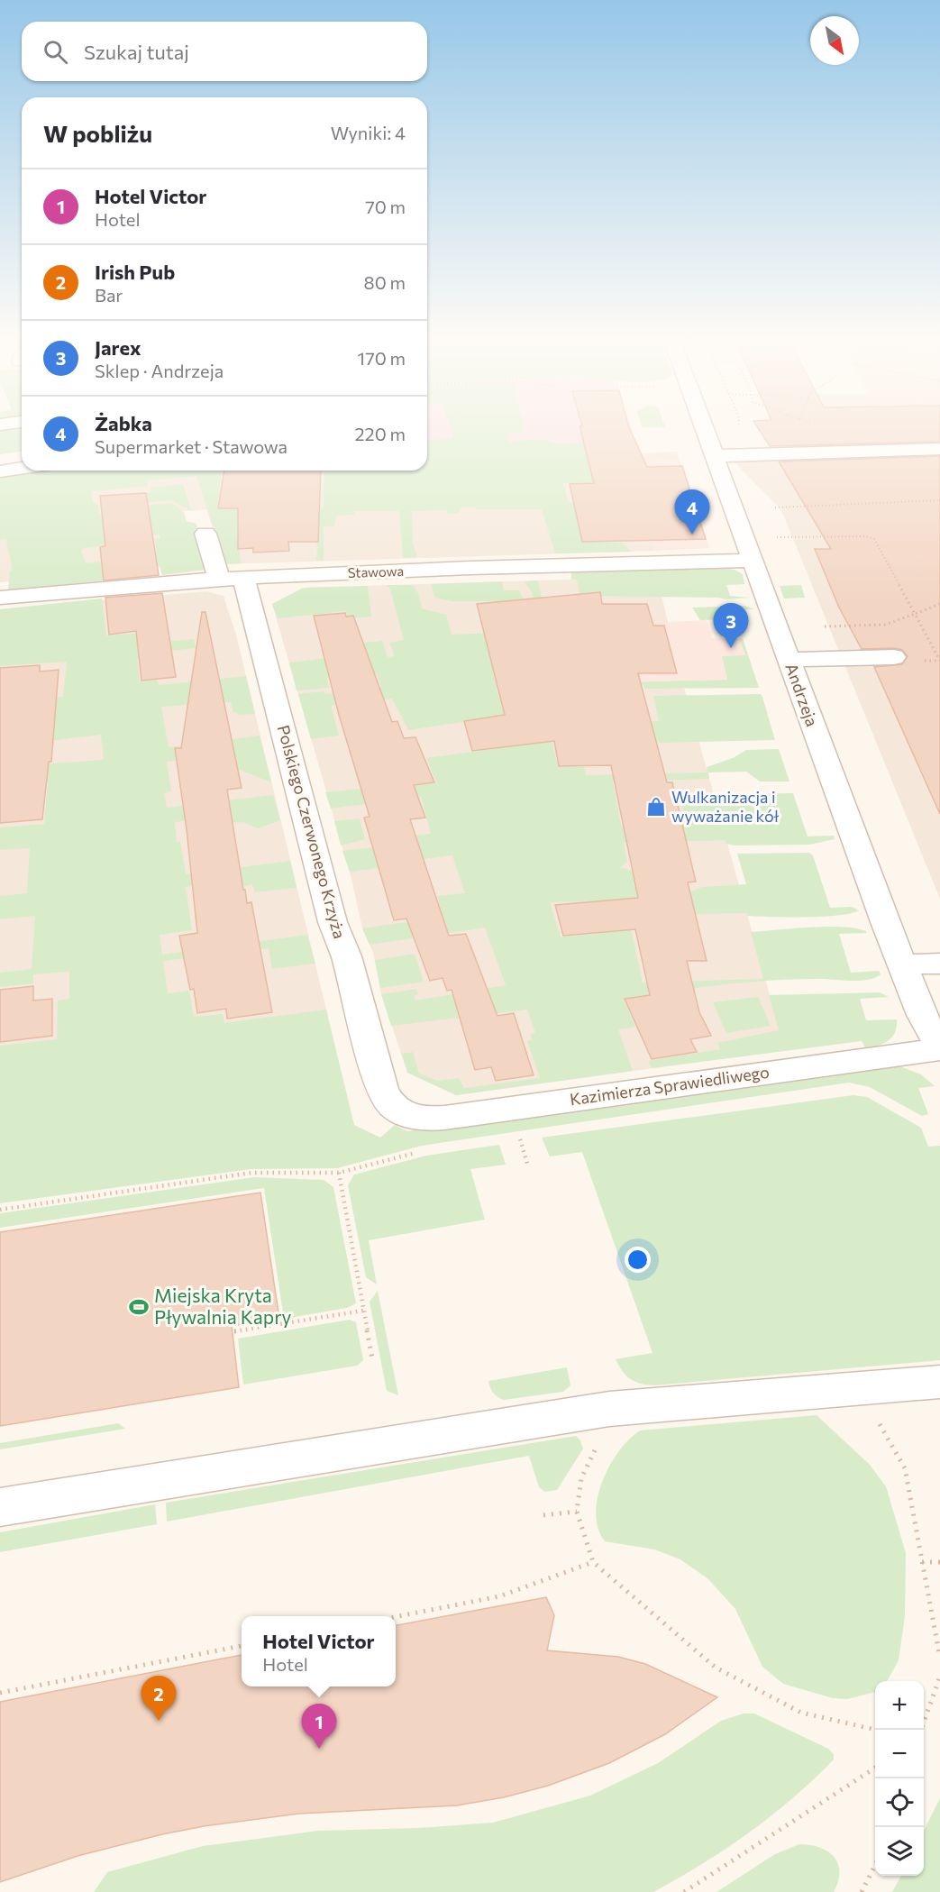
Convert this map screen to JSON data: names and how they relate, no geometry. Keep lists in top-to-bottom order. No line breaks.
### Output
{"streets":{"street":["Stawowa","Andrzeja","Polskiego Czerwonego Krzyża","Kazimierza Sprawiedliwego"]},"crossings":[["Stawowa","Andrzeja"],["Stawowa","Polskiego Czerwonego Krzyża"],["Andrzeja","Kazimierza Sprawiedliwego"],["Polskiego Czerwonego Krzyża","Kazimierza Sprawiedliwego"]],"places":{"shop":["Wulkanizacja i wyważanie kół"],"sports":["Miejska Kryta Pływalnia Kapry"]},"north":"bottom right","page":{"search":"Szukaj tutaj","heading":["W pobliżu","Wyniki: 4"],"list":[{"mark":"1","name":"Hotel Victor","note":"Hotel","value":"70 m"},{"mark":"2","name":"Irish Pub","note":"Bar","value":"80 m"},{"mark":"3","name":"Jarex","note":"Sklep · Andrzeja","value":"170 m"},{"mark":"4","name":"Żabka","note":"Supermarket · Stawowa","value":"220 m"}],"pins":["4","3","2","1"],"popup":["Hotel Victor","Hotel"],"map_buttons":["+","−"]}}
